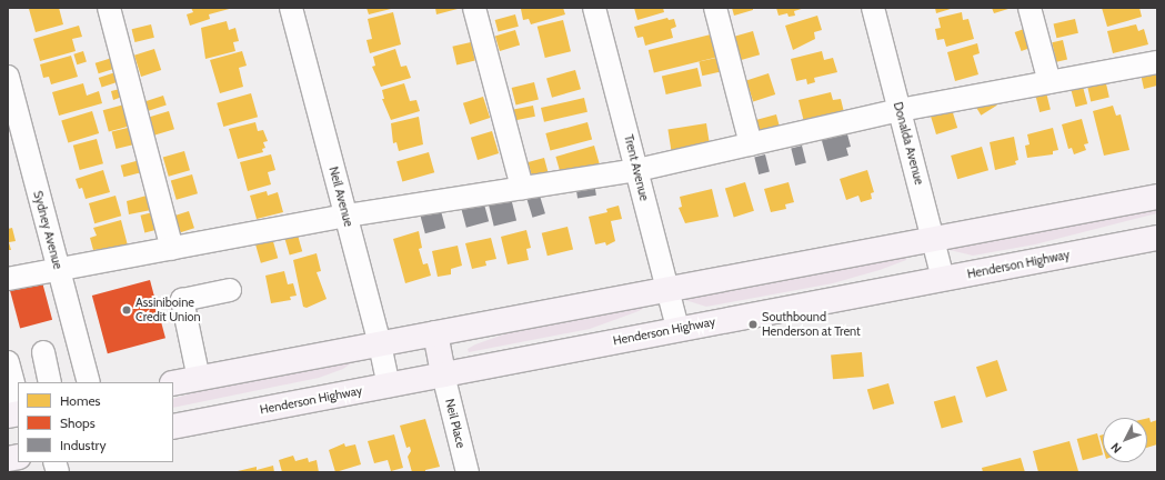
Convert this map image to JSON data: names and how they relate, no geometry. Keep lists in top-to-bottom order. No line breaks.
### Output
{"streets":{"main road":["Henderson Highway"],"street":["Donalda Avenue","Trent Avenue","Neil Avenue","Sydney Avenue","Neil Place"]},"crossings":[["Donalda Avenue","Henderson Highway"],["Trent Avenue","Henderson Highway"],["Neil Avenue","Henderson Highway"],["Henderson Highway","Neil Place"]],"places":["Assiniboine Credit Union","Southbound Henderson at Trent"],"legend":["Homes","Shops","Industry"],"north":"bottom left"}
